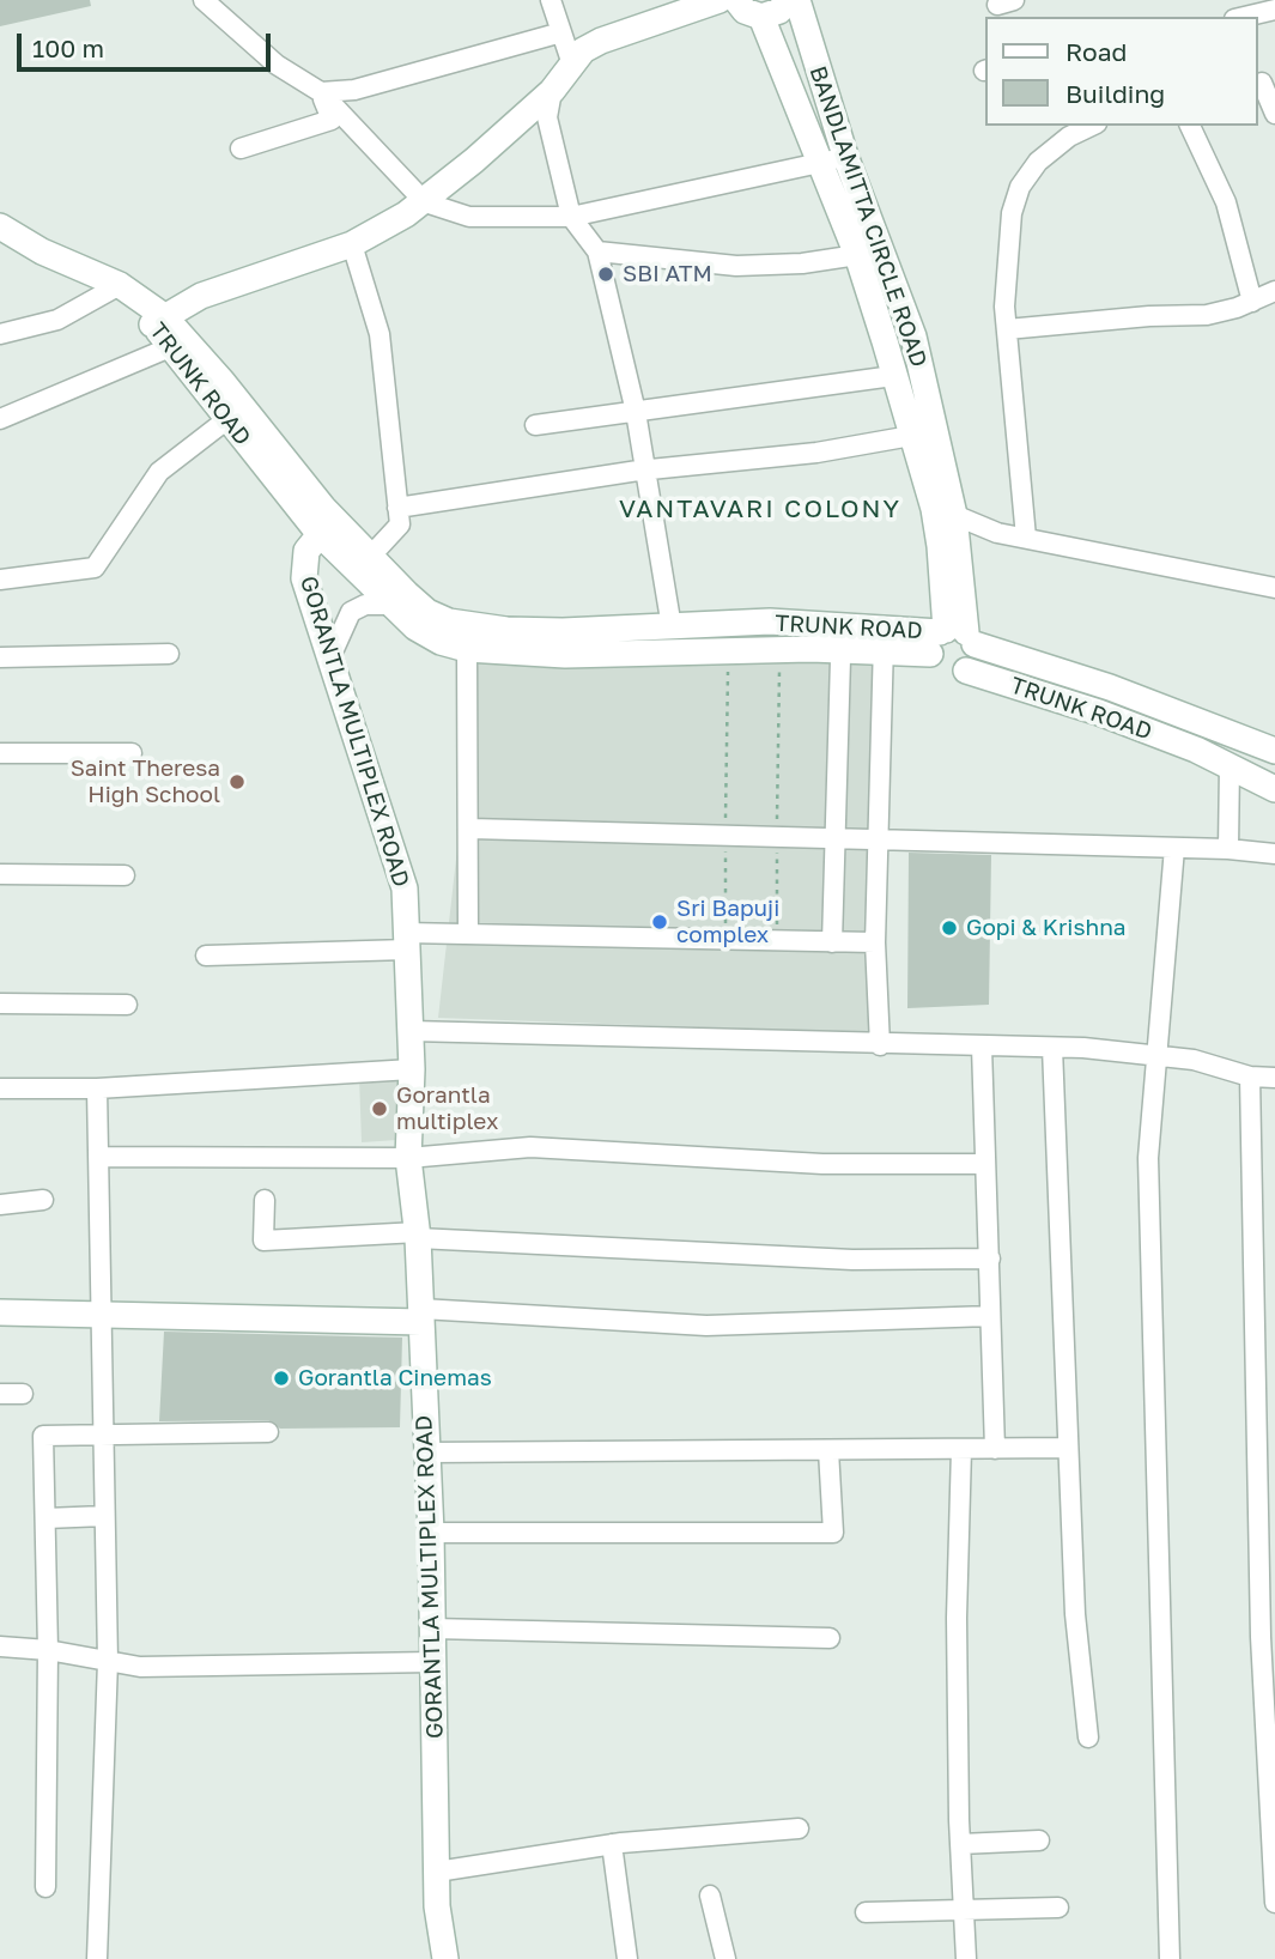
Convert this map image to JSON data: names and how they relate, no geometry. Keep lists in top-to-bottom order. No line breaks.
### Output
{"streets":{"street":["BANDLAMITTA CIRCLE ROAD","TRUNK ROAD","GORANTLA MULTIPLEX ROAD"]},"crossings":[["BANDLAMITTA CIRCLE ROAD","TRUNK ROAD"],["TRUNK ROAD","GORANTLA MULTIPLEX ROAD"]],"districts":["VANTAVARI COLONY"],"places":["SBI ATM","Saint Theresa High School","Sri Bapuji complex","Gopi & Krishna","Gorantla multiplex","Gorantla Cinemas"],"legend":["Road","Building"],"scale_bar":"100 m"}
